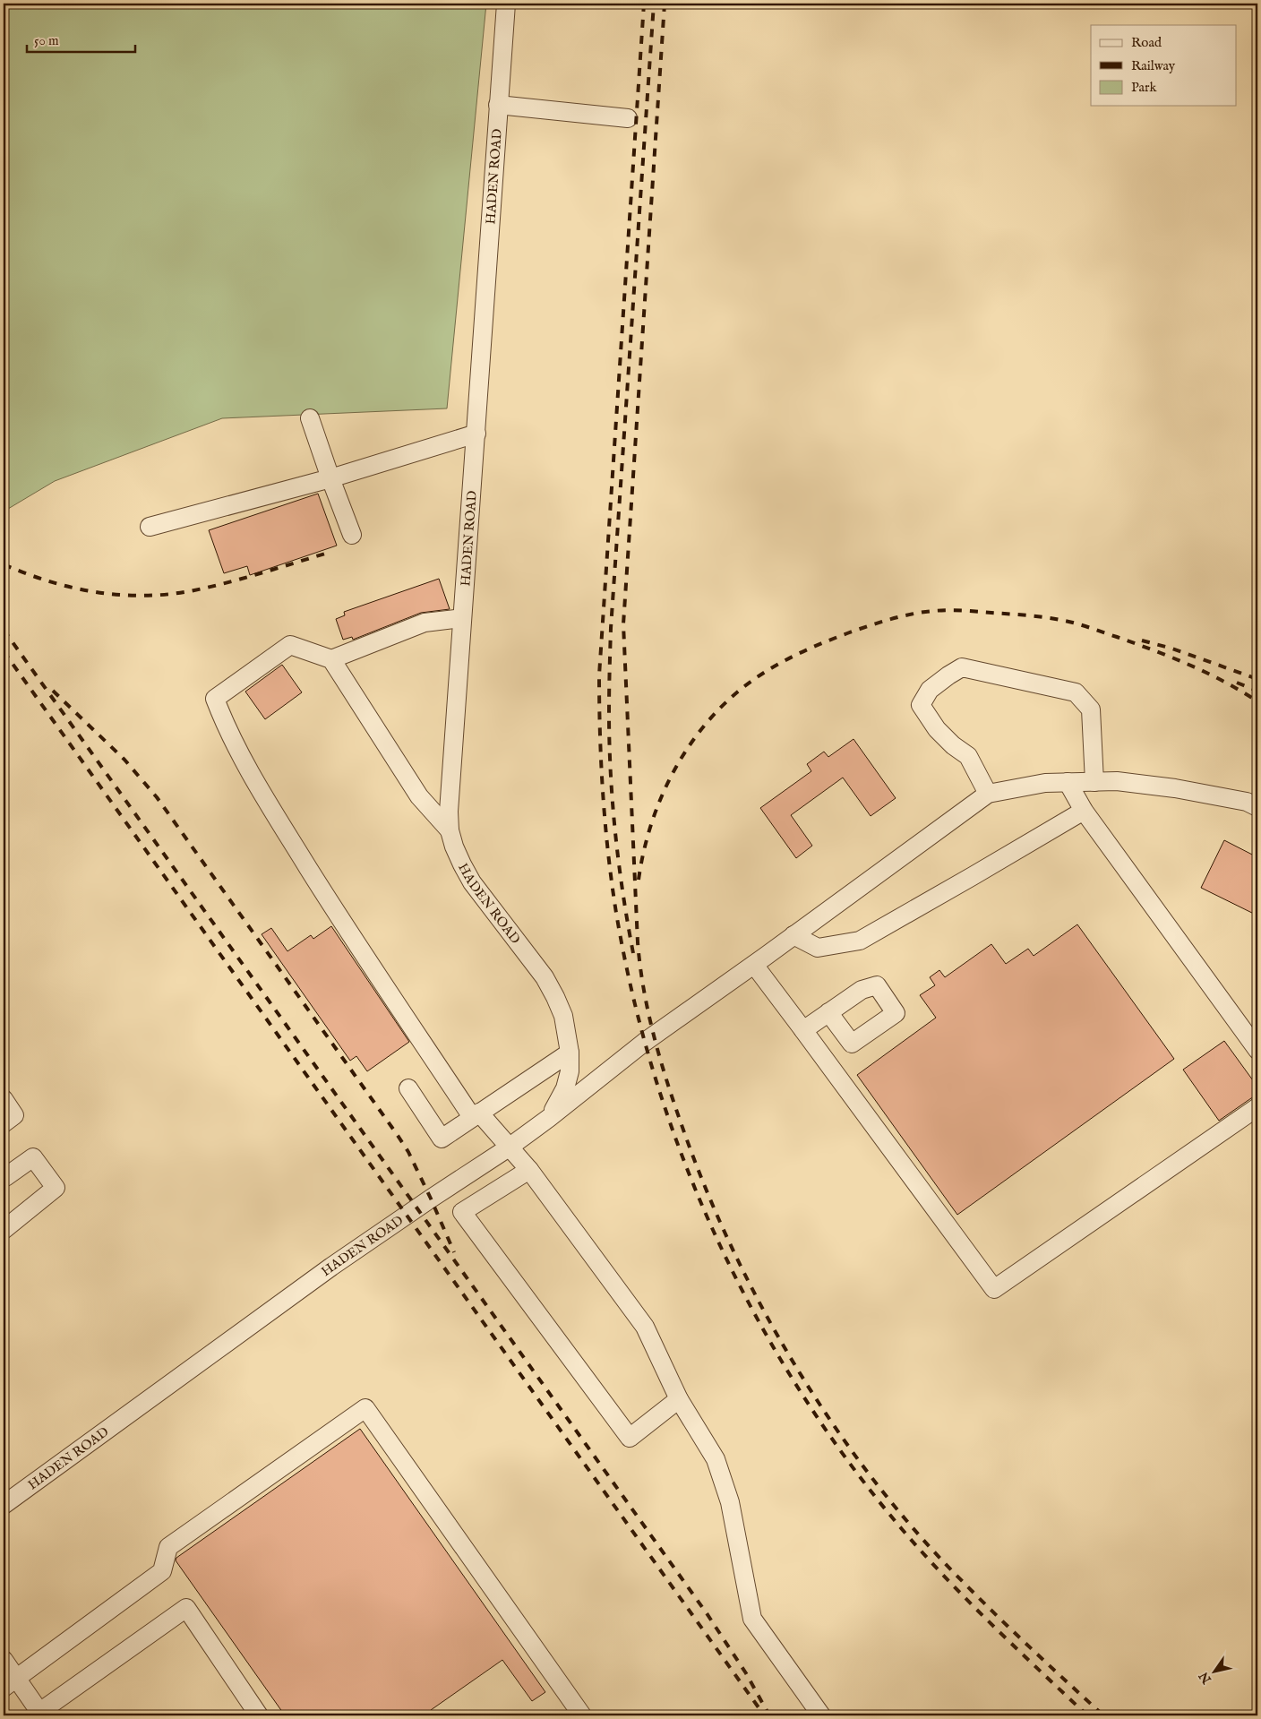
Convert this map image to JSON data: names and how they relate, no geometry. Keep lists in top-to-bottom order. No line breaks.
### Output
{"streets":{"street":["HADEN ROAD"]},"legend":["Road","Railway","Park"],"scale_bar":"50 m","north":"bottom left"}
